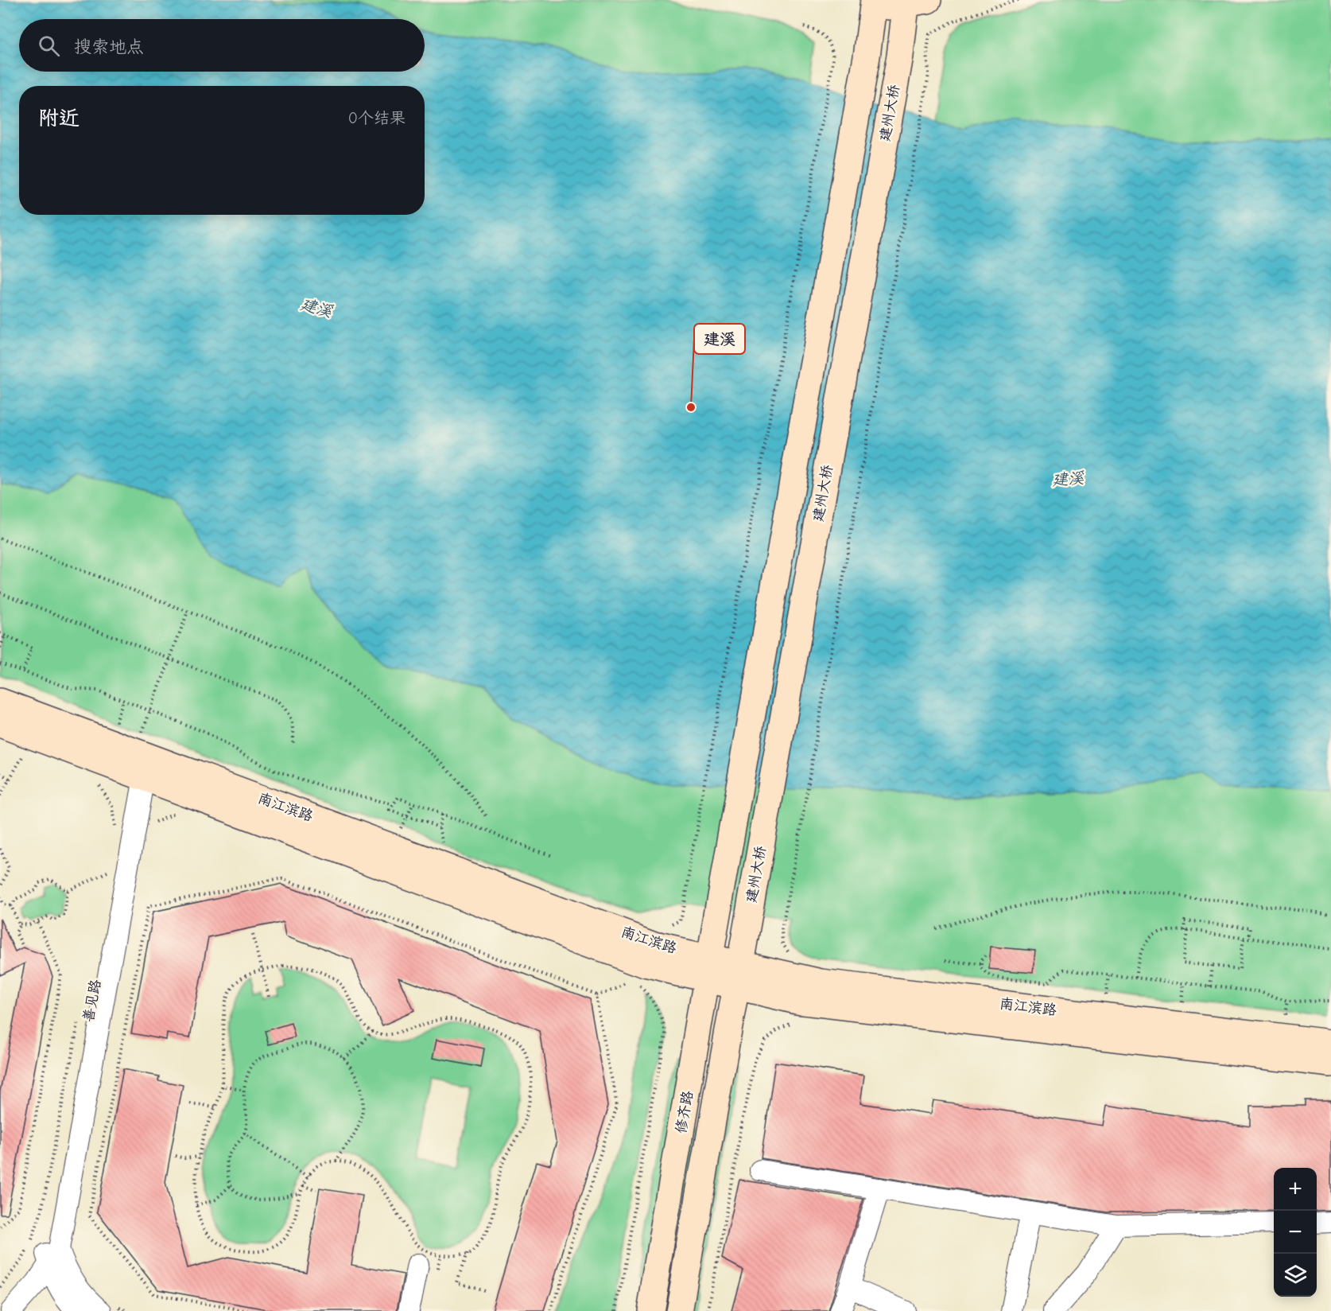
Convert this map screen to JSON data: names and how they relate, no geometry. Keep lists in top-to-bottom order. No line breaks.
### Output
{"streets":{"main road":["建州大桥","南江滨路","修齐路"],"street":["善见路"]},"crossings":[["建州大桥","修齐路"],["南江滨路","善见路"],["南江滨路","修齐路"]],"water":["建溪"],"places":["建溪"],"page":{"search":"搜索地点","heading":["附近","0个结果"],"map_buttons":["+","−"]}}
